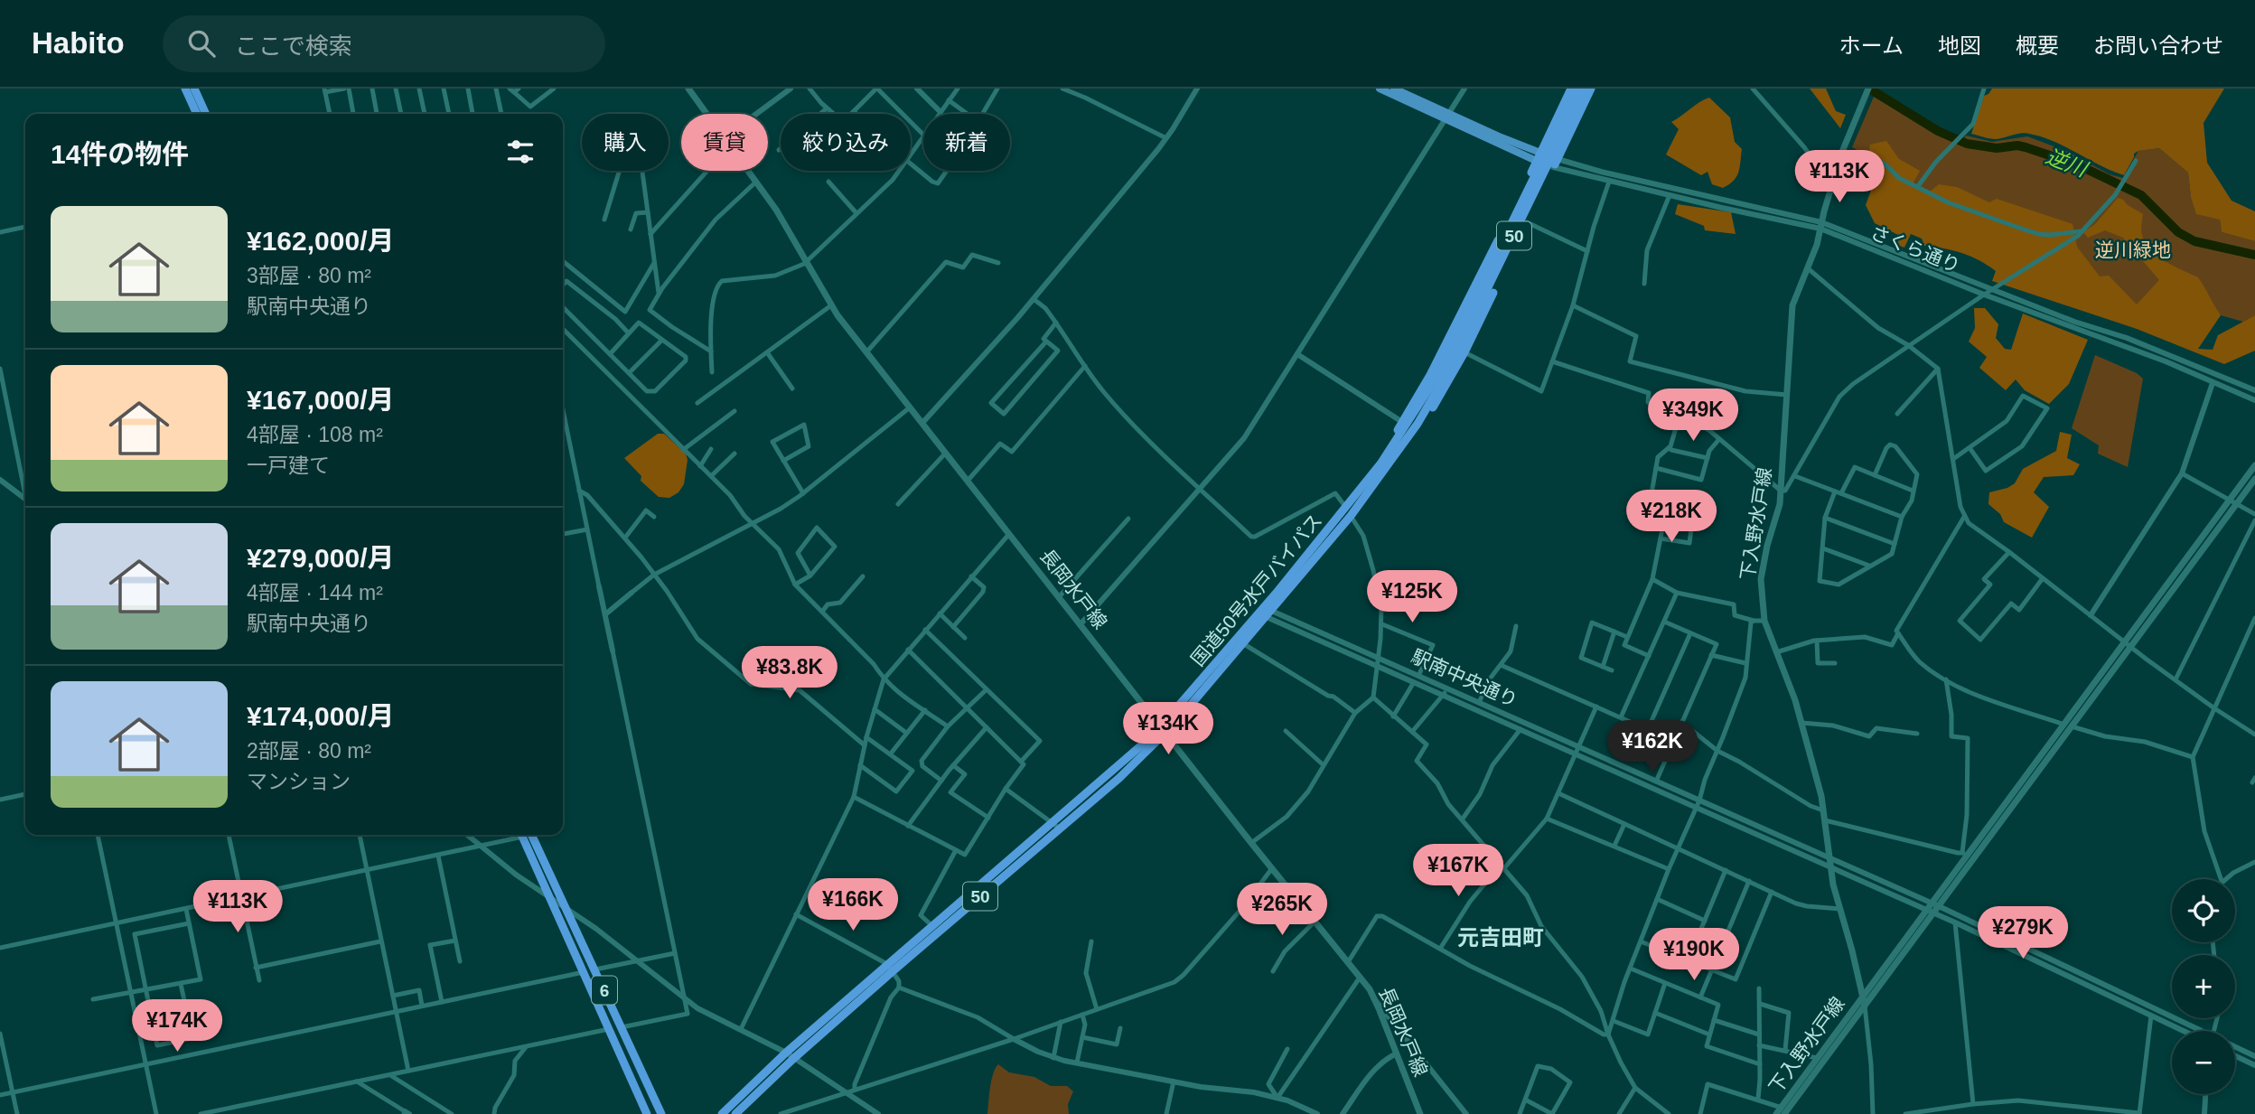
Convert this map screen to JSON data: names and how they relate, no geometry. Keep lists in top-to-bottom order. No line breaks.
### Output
{"streets":{"highway":["50","国道50号水戸バイパス","6"],"main road":["さくら通り","下入野水戸線","長岡水戸線"],"street":["駅南中央通り"]},"crossings":[["さくら通り","下入野水戸線"],["下入野水戸線","駅南中央通り"],["長岡水戸線","国道50号水戸バイパス"],["国道50号水戸バイパス","駅南中央通り"]],"districts":["元吉田町"],"water":["逆川"],"parks":["逆川緑地"],"page":{"header":"Habito","search":"ここで検索","nav":["ホーム","地図","概要","お問い合わせ"],"chip":["購入","賃貸","絞り込み","新着"],"heading":"14件の物件","price":["¥113K","¥349K","¥218K","¥125K","¥83.8K","¥134K","¥162K","¥167K","¥166K","¥113K","¥265K","¥279K","¥190K","¥174K"],"list":[{"name":"¥162,000/月","note":"3部屋 · 80 m² · 駅南中央通り"},{"name":"¥167,000/月","note":"4部屋 · 108 m² · 一戸建て"},{"name":"¥279,000/月","note":"4部屋 · 144 m² · 駅南中央通り"},{"name":"¥174,000/月","note":"2部屋 · 80 m² · マンション"}],"map_buttons":["+","−"]}}
